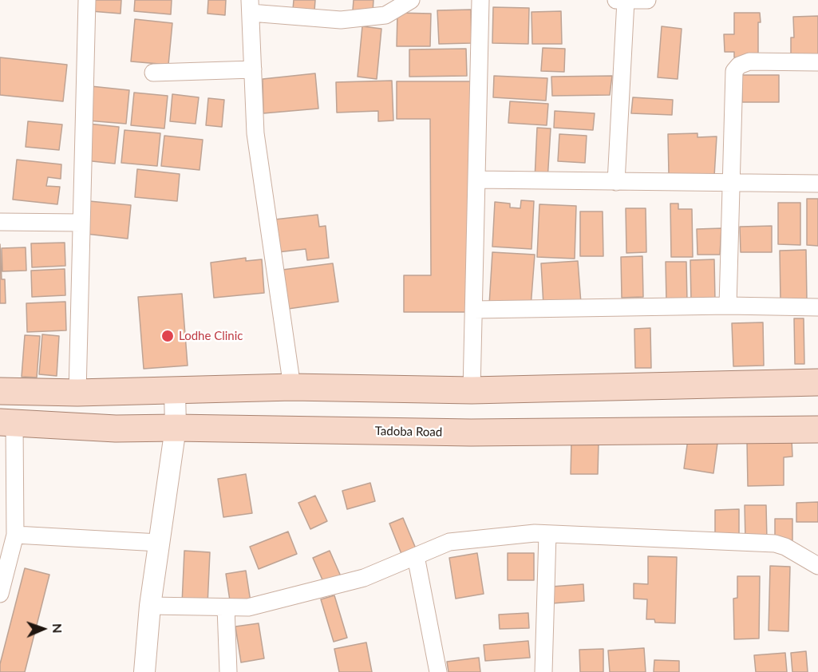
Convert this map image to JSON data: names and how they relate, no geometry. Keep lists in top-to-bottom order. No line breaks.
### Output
{"streets":{"main road":["Tadoba Road"]},"places":["Lodhe Clinic"],"north":"right"}
